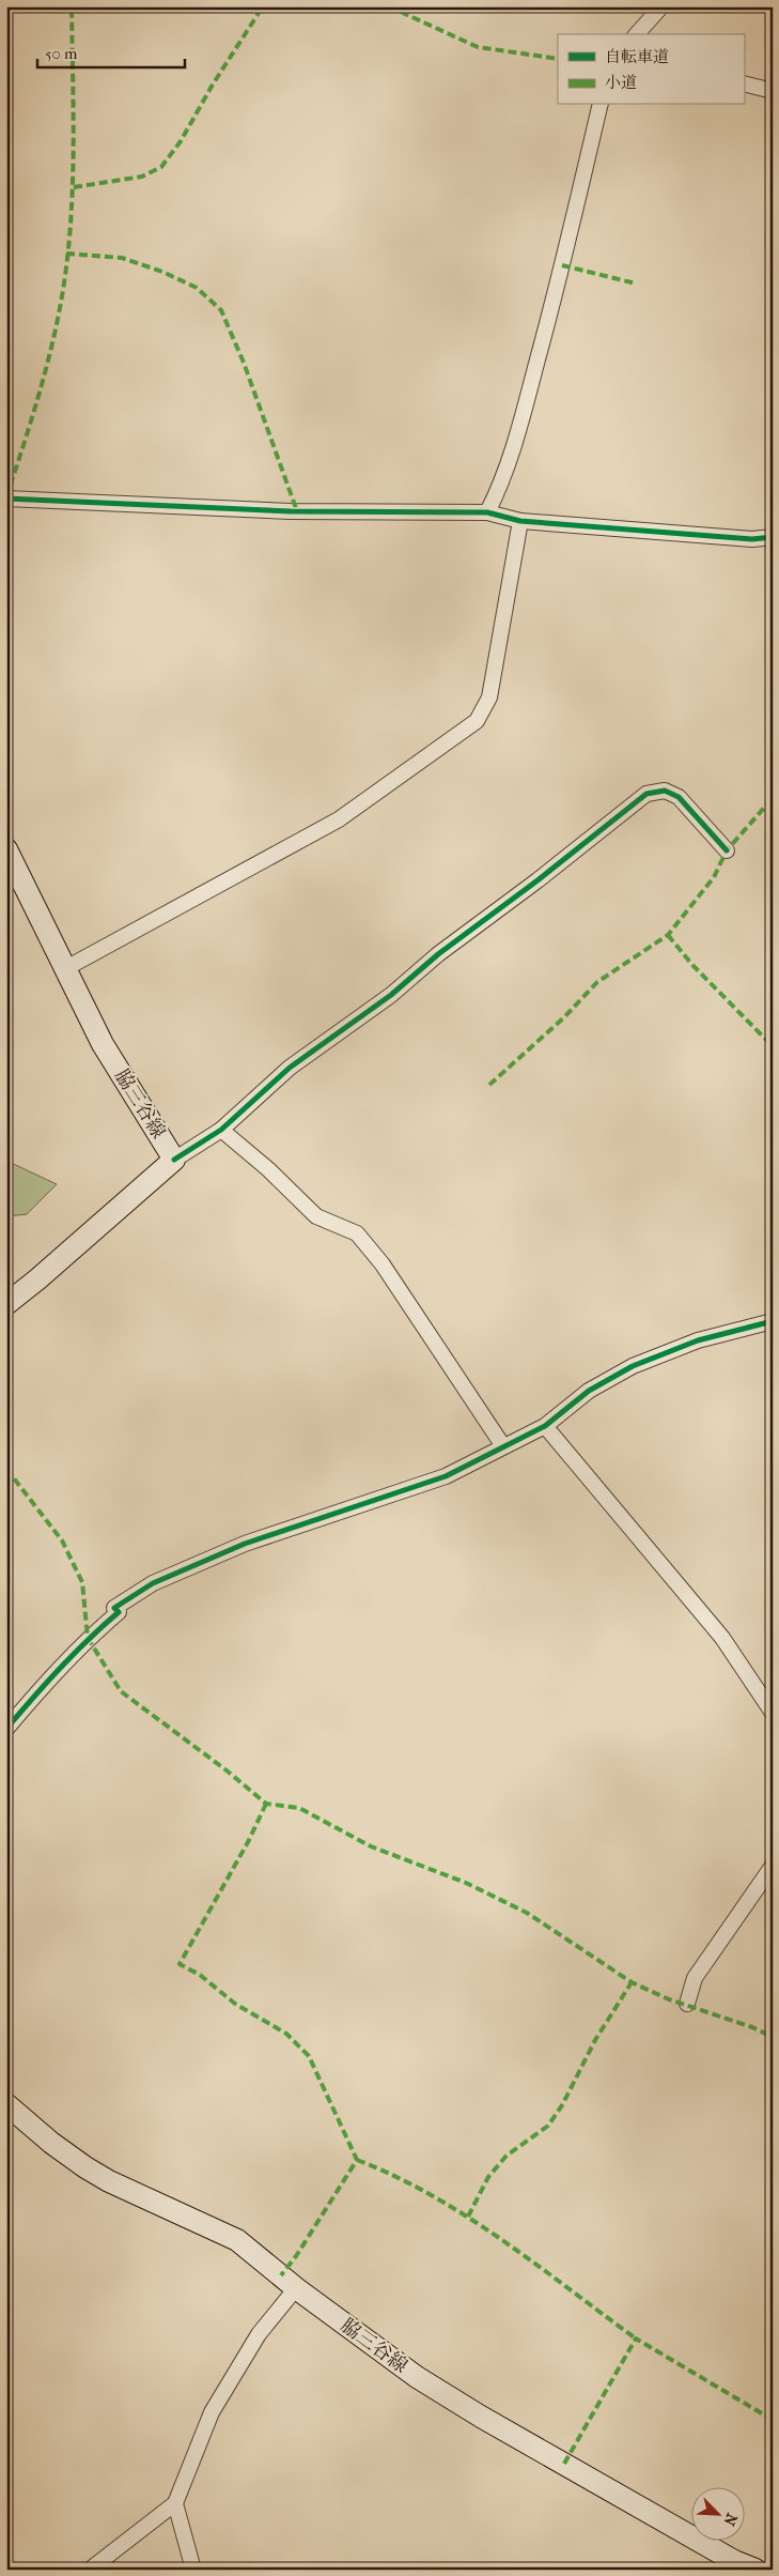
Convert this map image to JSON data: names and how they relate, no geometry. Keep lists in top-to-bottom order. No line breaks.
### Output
{"streets":{"main road":["脇三谷線"]},"legend":["自転車道","小道"],"scale_bar":"50 m","north":"bottom right"}
